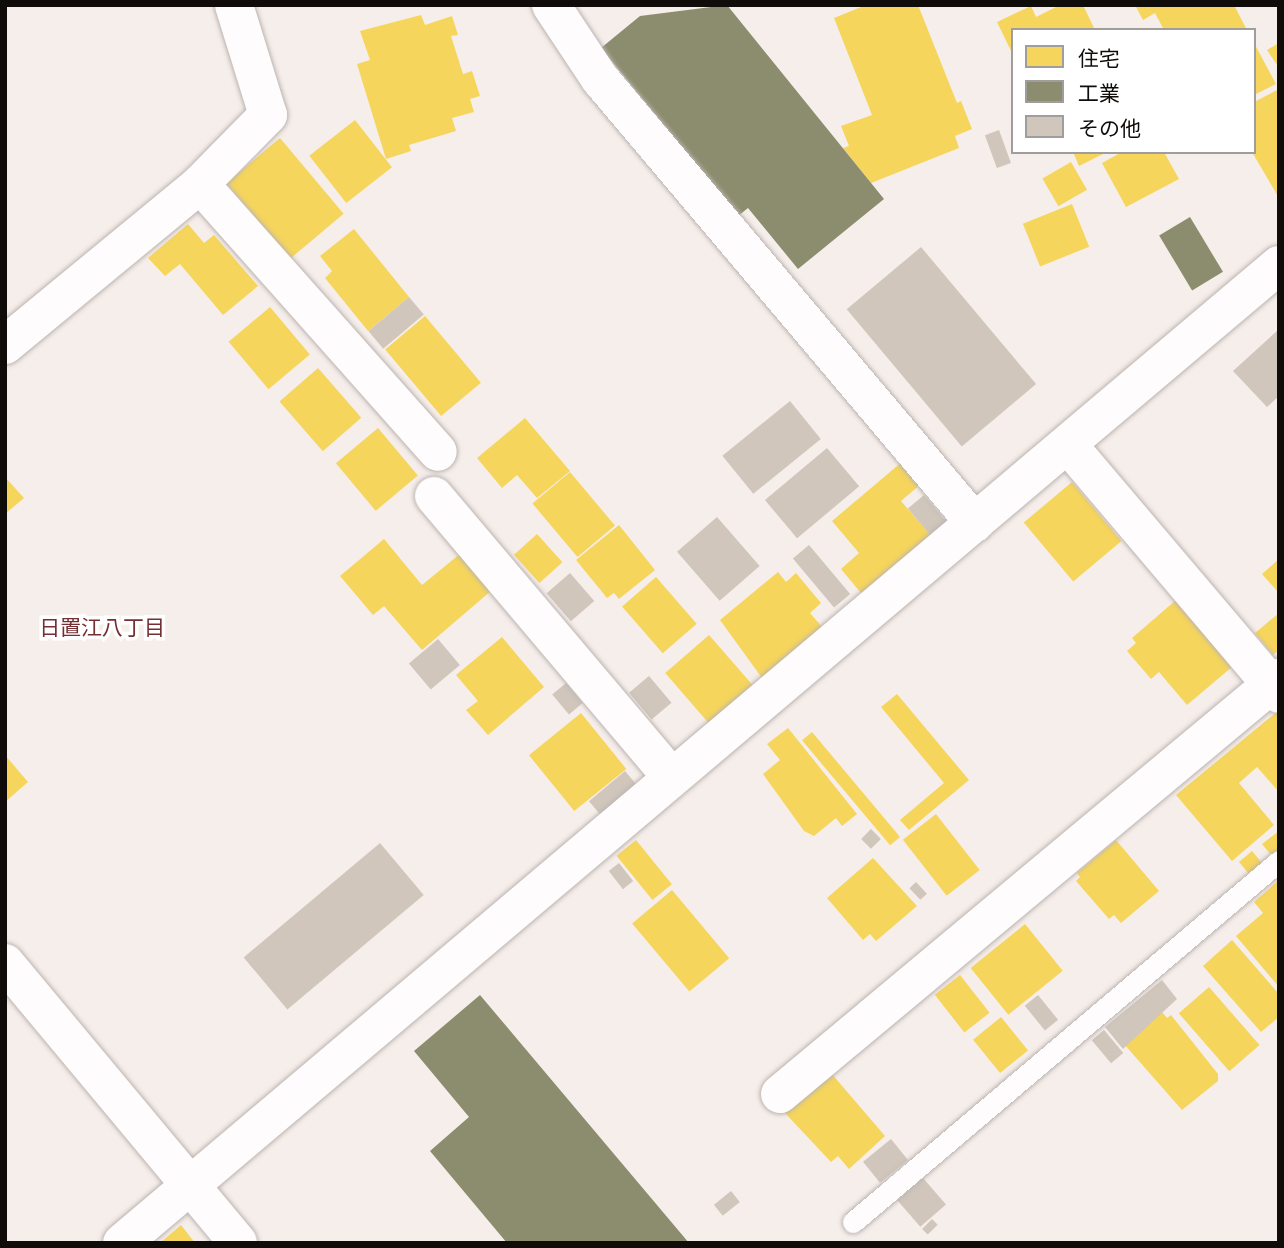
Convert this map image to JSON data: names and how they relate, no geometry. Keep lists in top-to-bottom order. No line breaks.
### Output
{"districts":["日置江八丁目"],"legend":["住宅","工業","その他"]}
